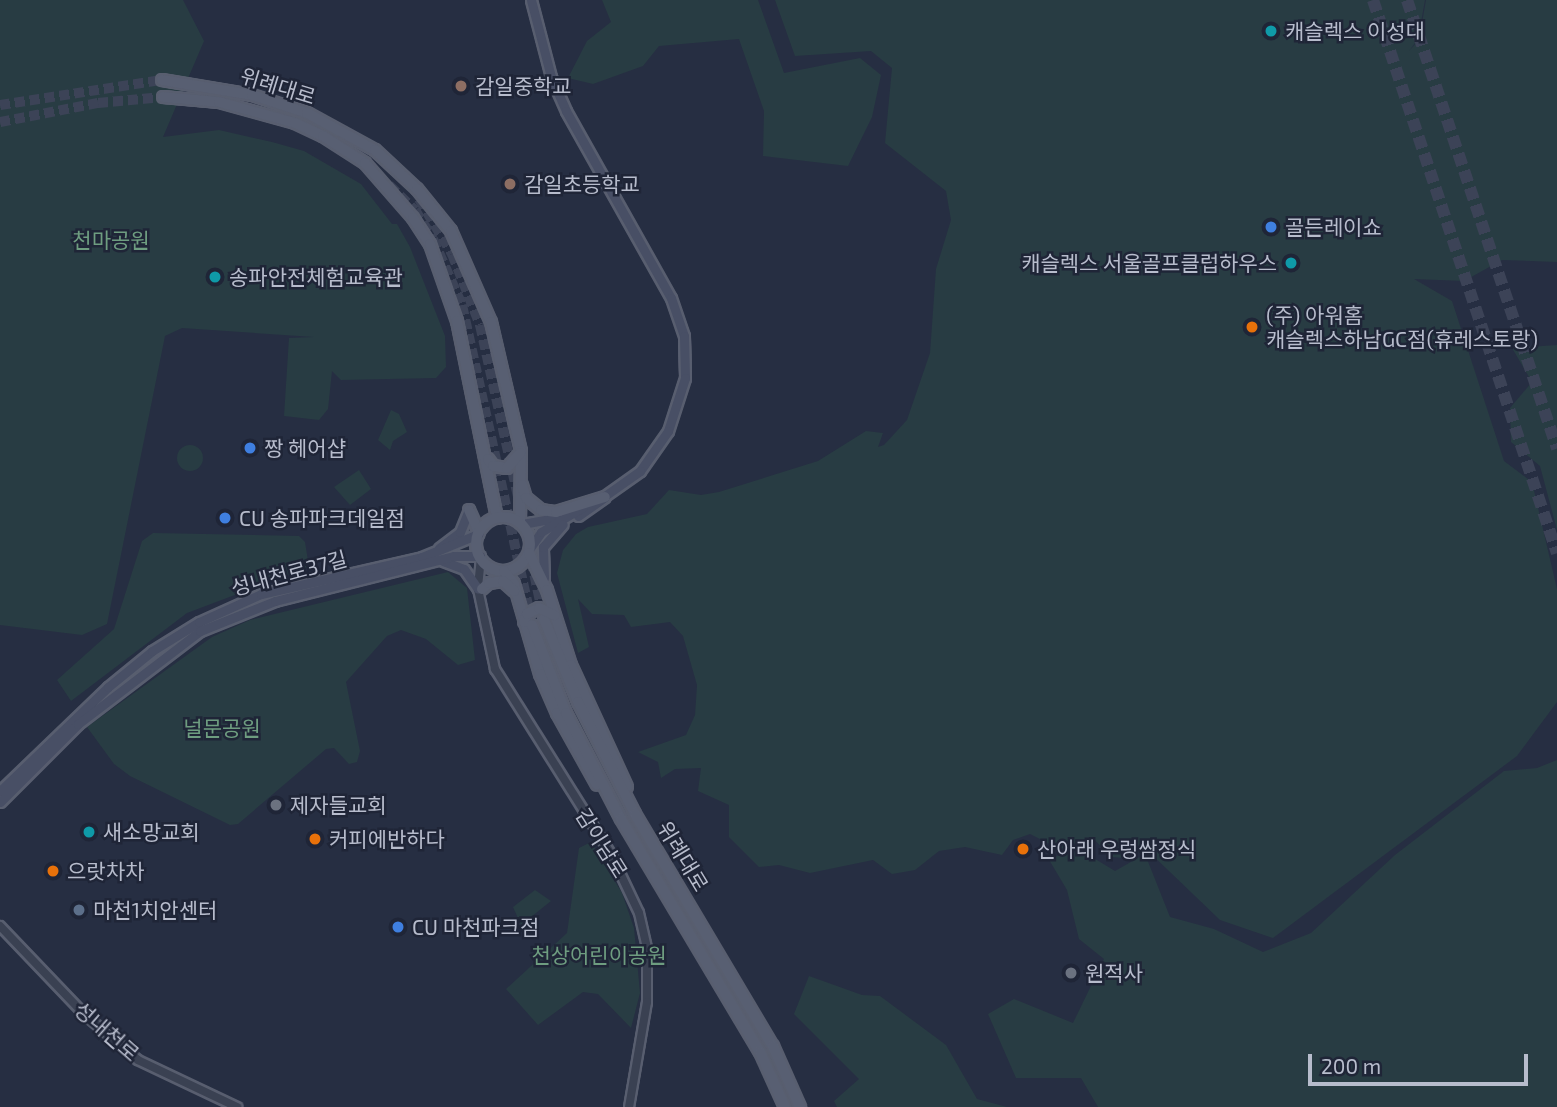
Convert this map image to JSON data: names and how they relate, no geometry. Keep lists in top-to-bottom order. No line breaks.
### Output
{"streets":{"main road":["위례대로","성내천로37길"],"street":["감이남로","성내천로"]},"crossings":[["위례대로","성내천로37길"],["위례대로","감이남로"],["성내천로37길","감이남로"]],"parks":["천마공원","널문공원","천상어린이공원"],"places":["캐슬렉스 이성대","감일중학교","감일초등학교","골든레이쇼","캐슬렉스 서울골프클럽하우스","송파안전체험교육관","(주) 아워홈 캐슬렉스하남GC점(휴레스토랑)","짱 헤어샵","CU 송파파크데일점","제자들교회","새소망교회","커피에반하다","산아래 우렁쌈정식","으랏차차","마천1치안센터","CU 마천파크점","원적사"],"scale_bar":"200 m"}
